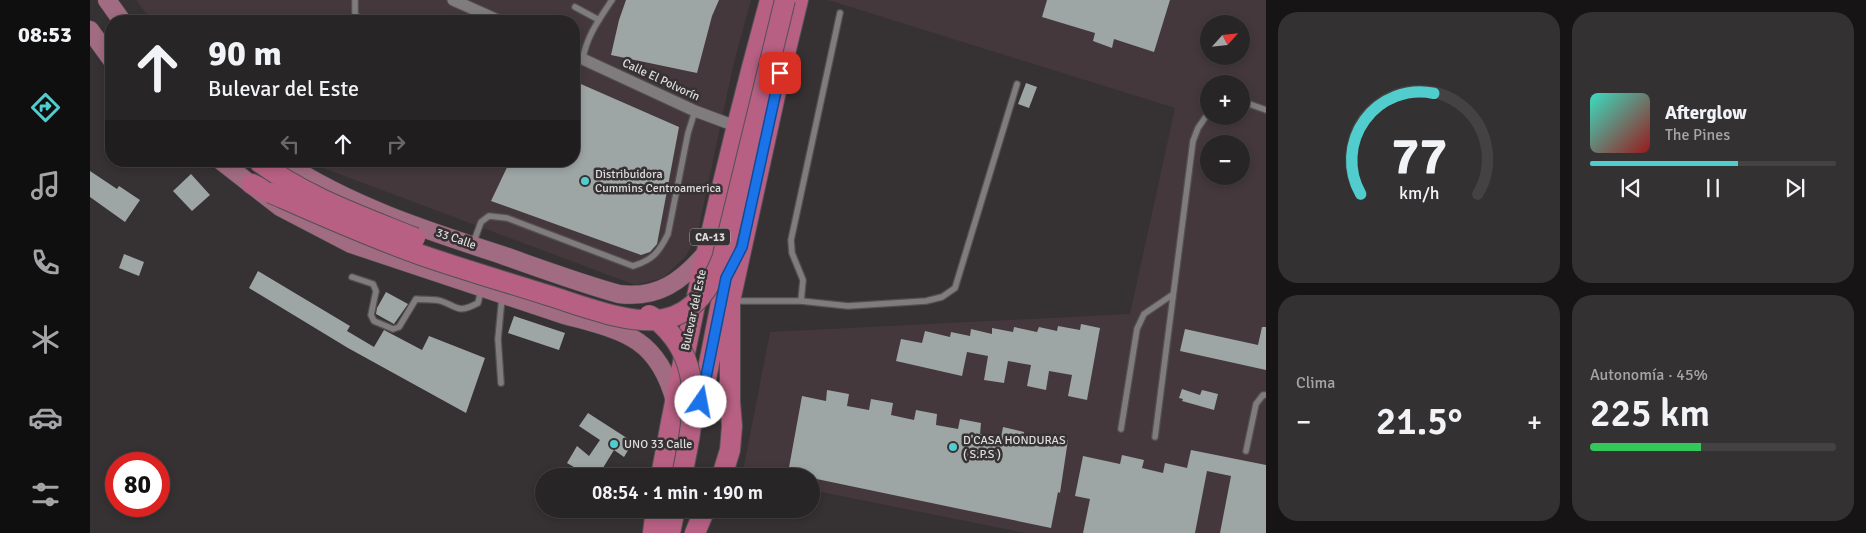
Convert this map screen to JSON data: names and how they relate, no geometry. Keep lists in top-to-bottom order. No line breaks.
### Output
{"streets":{"highway":["CA-13","Bulevar del Este"],"main road":["33 Calle"],"street":["Calle El Polvorín"]},"crossings":[["Calle El Polvorín","Bulevar del Este"],["33 Calle","Bulevar del Este"]],"places":["Distribuidora Cummins Centroamerica","UNO 33 Calle","D'CASA HONDURAS ( S.P.S )"],"north":"top right","page":{"tabs":"08:53","map_buttons":["+","−"],"turn":["90 m","Bulevar del Este"],"song":["Afterglow","The Pines"],"tile":["Clima",["Autonomía · 45%","225 km"]],"heat":["−","21.5°","+"],"limit":"80","trip":"08:54 · 1 min · 190 m","gauge":["77","km/h"]}}
